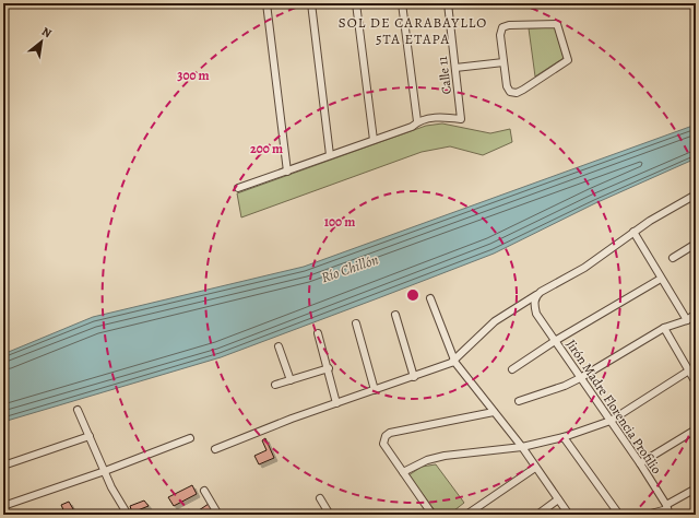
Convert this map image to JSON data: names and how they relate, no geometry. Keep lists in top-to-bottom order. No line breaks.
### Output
{"streets":{"street":["Calle 11","Jirón Madre Florencia Profilio"]},"districts":["SOL DE CARABAYLLO 5TA ETAPA"],"water":["Río Chillón"],"north":"top right","rings":["300 m","200 m","100 m"]}
